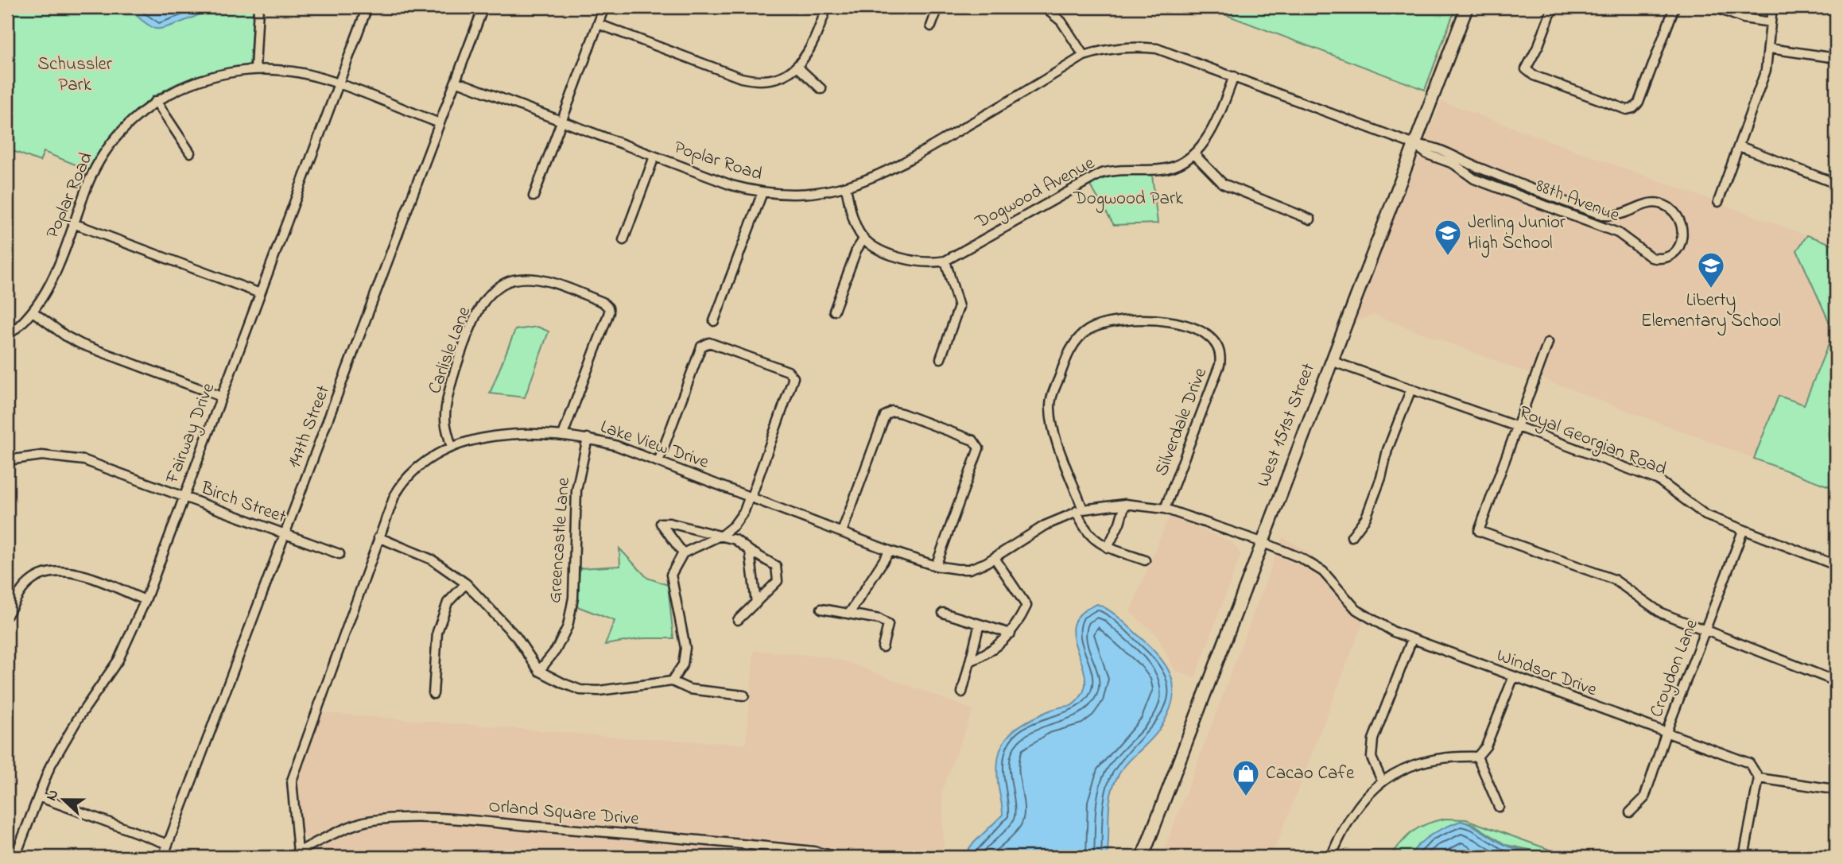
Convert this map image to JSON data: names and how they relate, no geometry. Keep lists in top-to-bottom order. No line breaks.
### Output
{"streets":{"street":["Poplar Road","Dogwood Avenue","88th Avenue","Carlisle Lane","Silverdale Drive","West 151st Street","147th Street","Fairway Drive","Royal Georgian Road","Lake View Drive","Birch Street","Greencastle Lane","Croydon Lane","Windsor Drive","Orland Square Drive"]},"crossings":[["Poplar Road","88th Avenue"],["Poplar Road","147th Street"],["Poplar Road","Fairway Drive"],["Dogwood Avenue","88th Avenue"],["88th Avenue","West 151st Street"],["Carlisle Lane","Lake View Drive"],["Silverdale Drive","Lake View Drive"],["West 151st Street","Royal Georgian Road"],["West 151st Street","Lake View Drive"],["West 151st Street","Windsor Drive"],["147th Street","Birch Street"],["Fairway Drive","Birch Street"],["Royal Georgian Road","Croydon Lane"],["Lake View Drive","Greencastle Lane"],["Lake View Drive","Windsor Drive"],["Lake View Drive","Orland Square Drive"],["Croydon Lane","Windsor Drive"]],"parks":["Schussler Park","Dogwood Park"],"places":{"school or university":["Jerling Junior High School","Liberty Elementary School"],"shop":["Cacao Cafe"]},"north":"left"}
